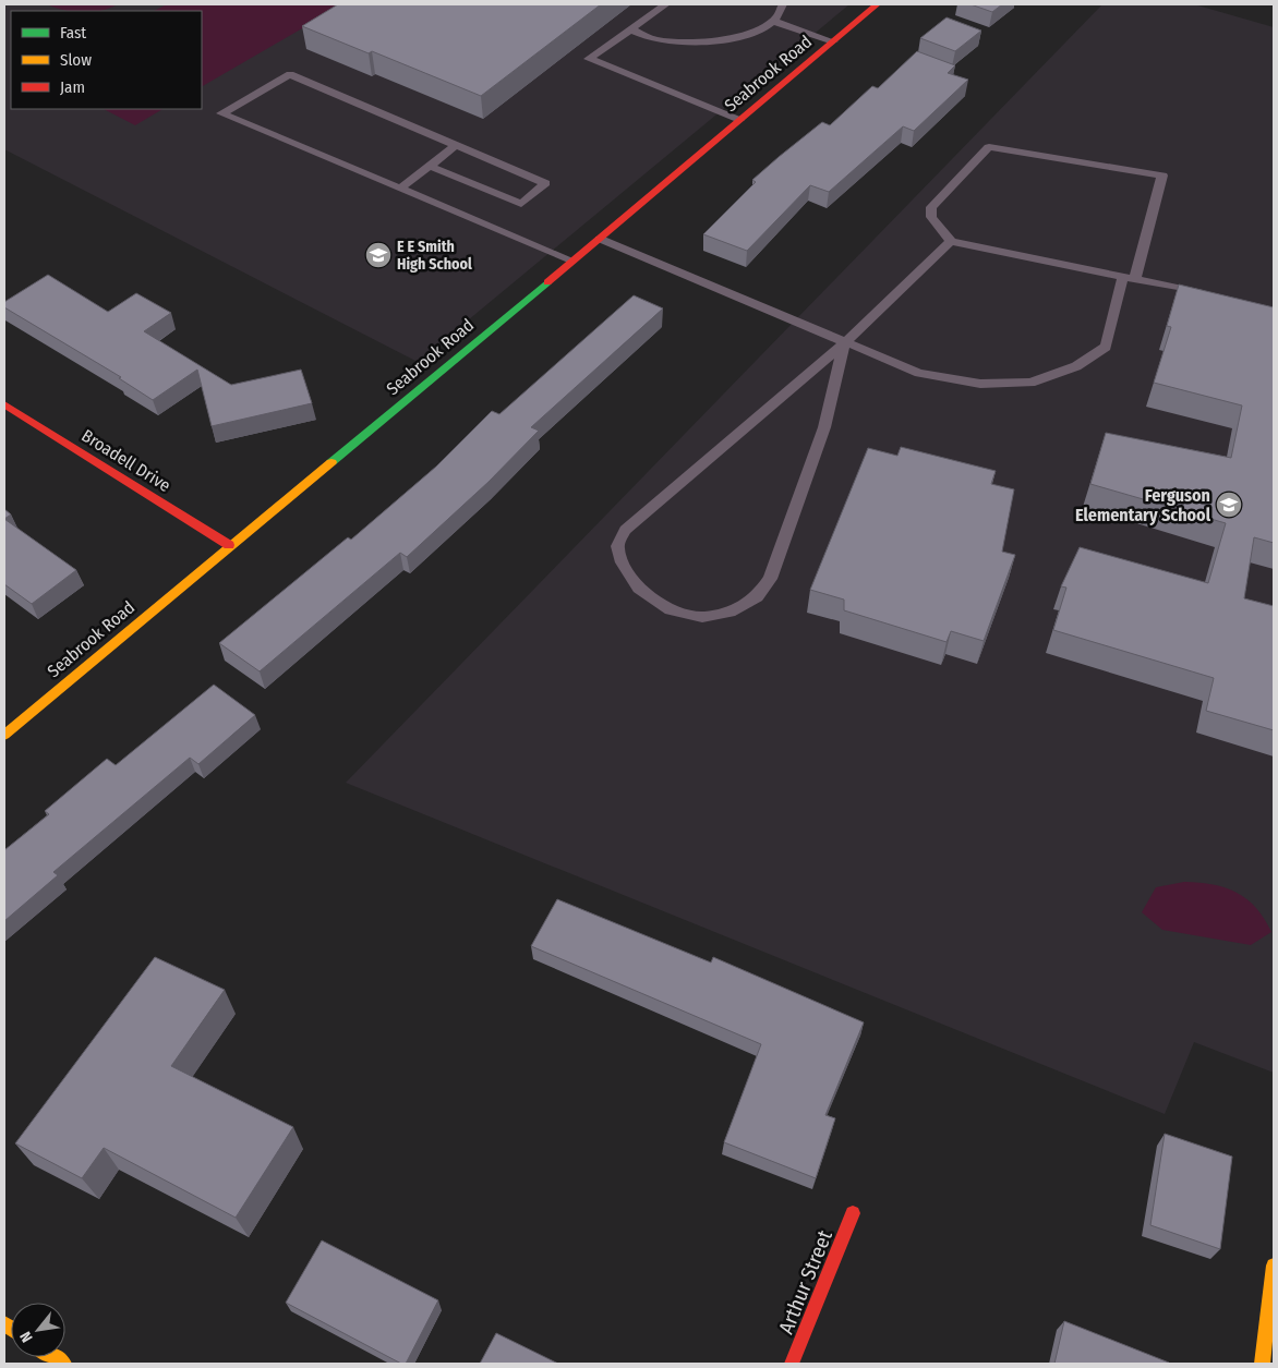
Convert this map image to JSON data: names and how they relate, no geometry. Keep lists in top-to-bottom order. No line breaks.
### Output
{"streets":{"street":["Seabrook Road","Broadell Drive","Arthur Street"]},"crossings":[["Seabrook Road","Broadell Drive"]],"places":{"school or university":["E E Smith High School","Ferguson Elementary School"]},"legend":["Fast","Slow","Jam"],"north":"bottom left"}
